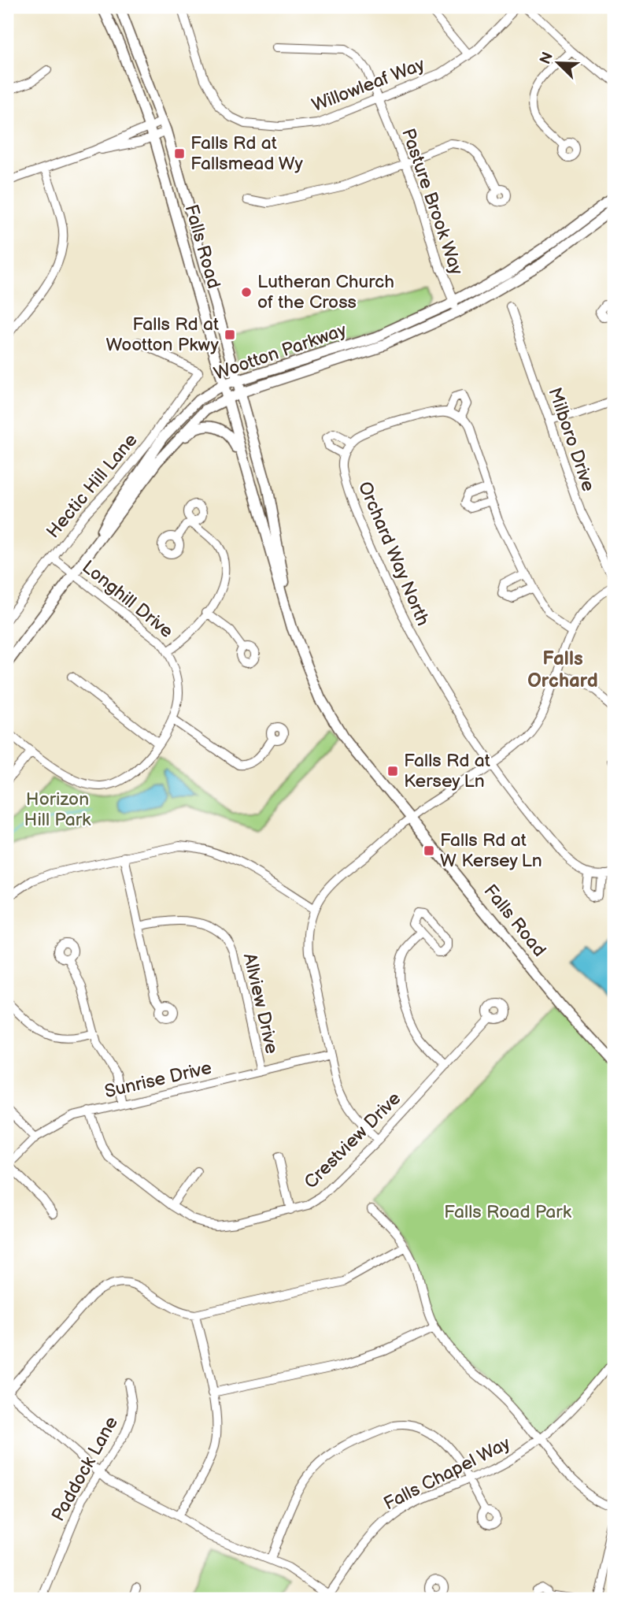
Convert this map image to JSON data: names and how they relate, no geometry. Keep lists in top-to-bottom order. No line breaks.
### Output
{"streets":{"main road":["Falls Road","Wootton Parkway"],"street":["Willowleaf Way","Pasture Brook Way","Milboro Drive","Hectic Hill Lane","Orchard Way North","Longhill Drive","Allview Drive","Sunrise Drive","Crestview Drive","Paddock Lane","Falls Chapel Way"]},"crossings":[["Willowleaf Way","Pasture Brook Way"],["Pasture Brook Way","Wootton Parkway"],["Falls Road","Wootton Parkway"],["Wootton Parkway","Longhill Drive"],["Hectic Hill Lane","Longhill Drive"],["Allview Drive","Sunrise Drive"],["Sunrise Drive","Crestview Drive"]],"districts":["Falls Orchard"],"parks":["Horizon Hill Park","Falls Road Park"],"places":{"transit":["Falls Rd at Fallsmead Wy","Falls Rd at Wootton Pkwy","Falls Rd at Kersey Ln","Falls Rd at W Kersey Ln"],"other":["Lutheran Church of the Cross"]},"north":"top left"}
